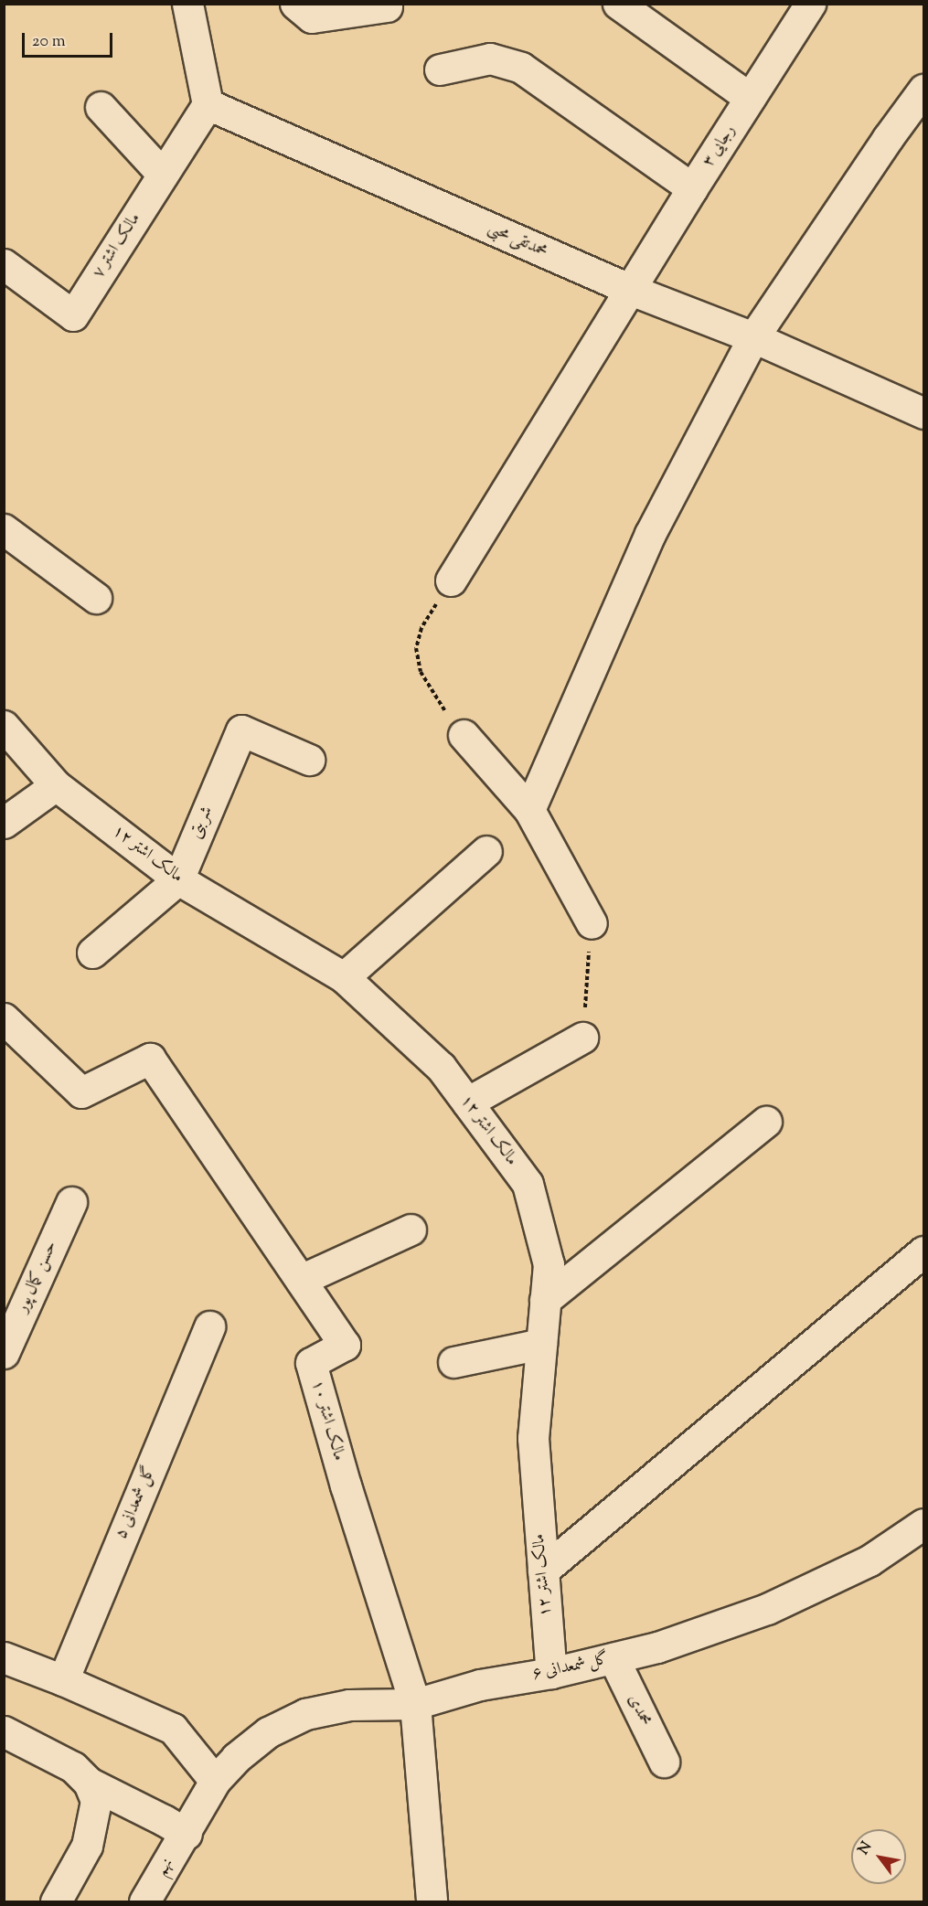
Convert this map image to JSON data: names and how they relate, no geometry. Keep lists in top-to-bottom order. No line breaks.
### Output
{"streets":{"street":["رجایی ۳","محمدتقی محبی","مالک اشتر ۷","شربتی","مالک اشتر ۱۲","حسن کمال پور","مالک اشتر ۱۰","گل شمعدانی ۵","گل شمعدانی ۶","محمدی","نهم"]},"crossings":[["رجایی ۳","محمدتقی محبی"],["محمدتقی محبی","مالک اشتر ۷"],["شربتی","مالک اشتر ۱۲"],["مالک اشتر ۱۲","گل شمعدانی ۶"],["مالک اشتر ۱۰","گل شمعدانی ۶"],["گل شمعدانی ۶","محمدی"],["گل شمعدانی ۶","نهم"]],"scale_bar":"20 m","north":"top left"}
